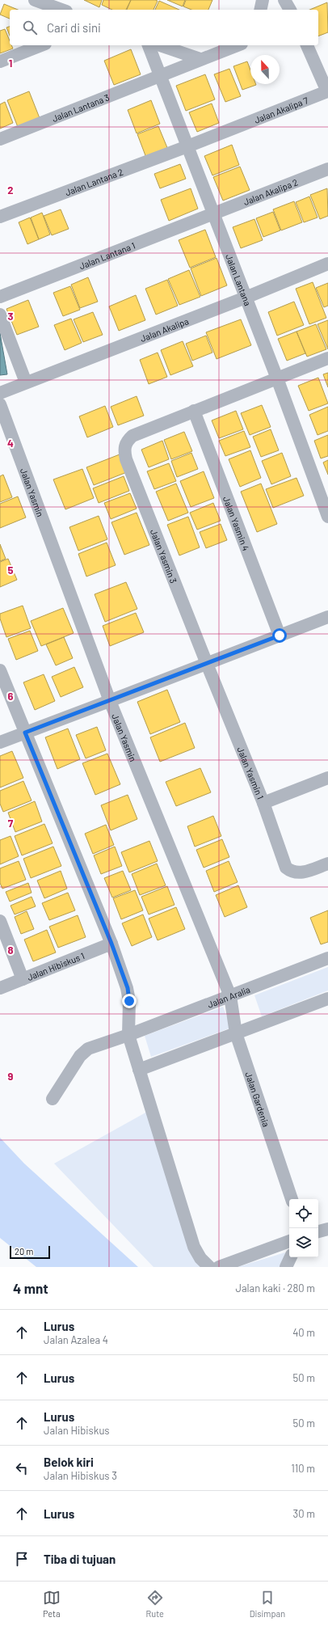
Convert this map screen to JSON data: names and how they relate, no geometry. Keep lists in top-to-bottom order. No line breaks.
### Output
{"streets":{"street":["Jalan Lantana 3","Jalan Akalipa 7","Jalan Lantana 2","Jalan Akalipa 2","Jalan Lantana 1","Jalan Lantana","Jalan Akalipa","Jalan Yasmin","Jalan Yasmin 4","Jalan Yasmin 3","Jalan Yasmin 1","Jalan Hibiskus 1","Jalan Aralia","Jalan Gardenia"]},"crossings":[["Jalan Lantana 3","Jalan Lantana"],["Jalan Akalipa 7","Jalan Lantana 2"],["Jalan Akalipa 7","Jalan Lantana"],["Jalan Lantana 2","Jalan Lantana"],["Jalan Akalipa 2","Jalan Lantana 1"],["Jalan Akalipa 2","Jalan Lantana"],["Jalan Lantana 1","Jalan Lantana"],["Jalan Lantana","Jalan Akalipa"],["Jalan Yasmin","Jalan Aralia"],["Jalan Yasmin","Jalan Gardenia"],["Jalan Yasmin 4","Jalan Yasmin 3"],["Jalan Yasmin 3","Jalan Yasmin 1"],["Jalan Aralia","Jalan Gardenia"]],"scale_bar":"20 m","north":"top","page":{"search":"Cari di sini","scale":"20 m","heading":["4 mnt","Jalan kaki · 280 m"],"list":[["Lurus","Jalan Azalea 4","40 m"],["Lurus","50 m"],["Lurus","Jalan Hibiskus","50 m"],["Belok kiri","Jalan Hibiskus 3","110 m"],["Lurus","30 m"],"Tiba di tujuan"],"nav":["Peta","Rute","Disimpan"]},"grid":{"rows":["1","2","3","4","5","6","7","8","9"]}}
